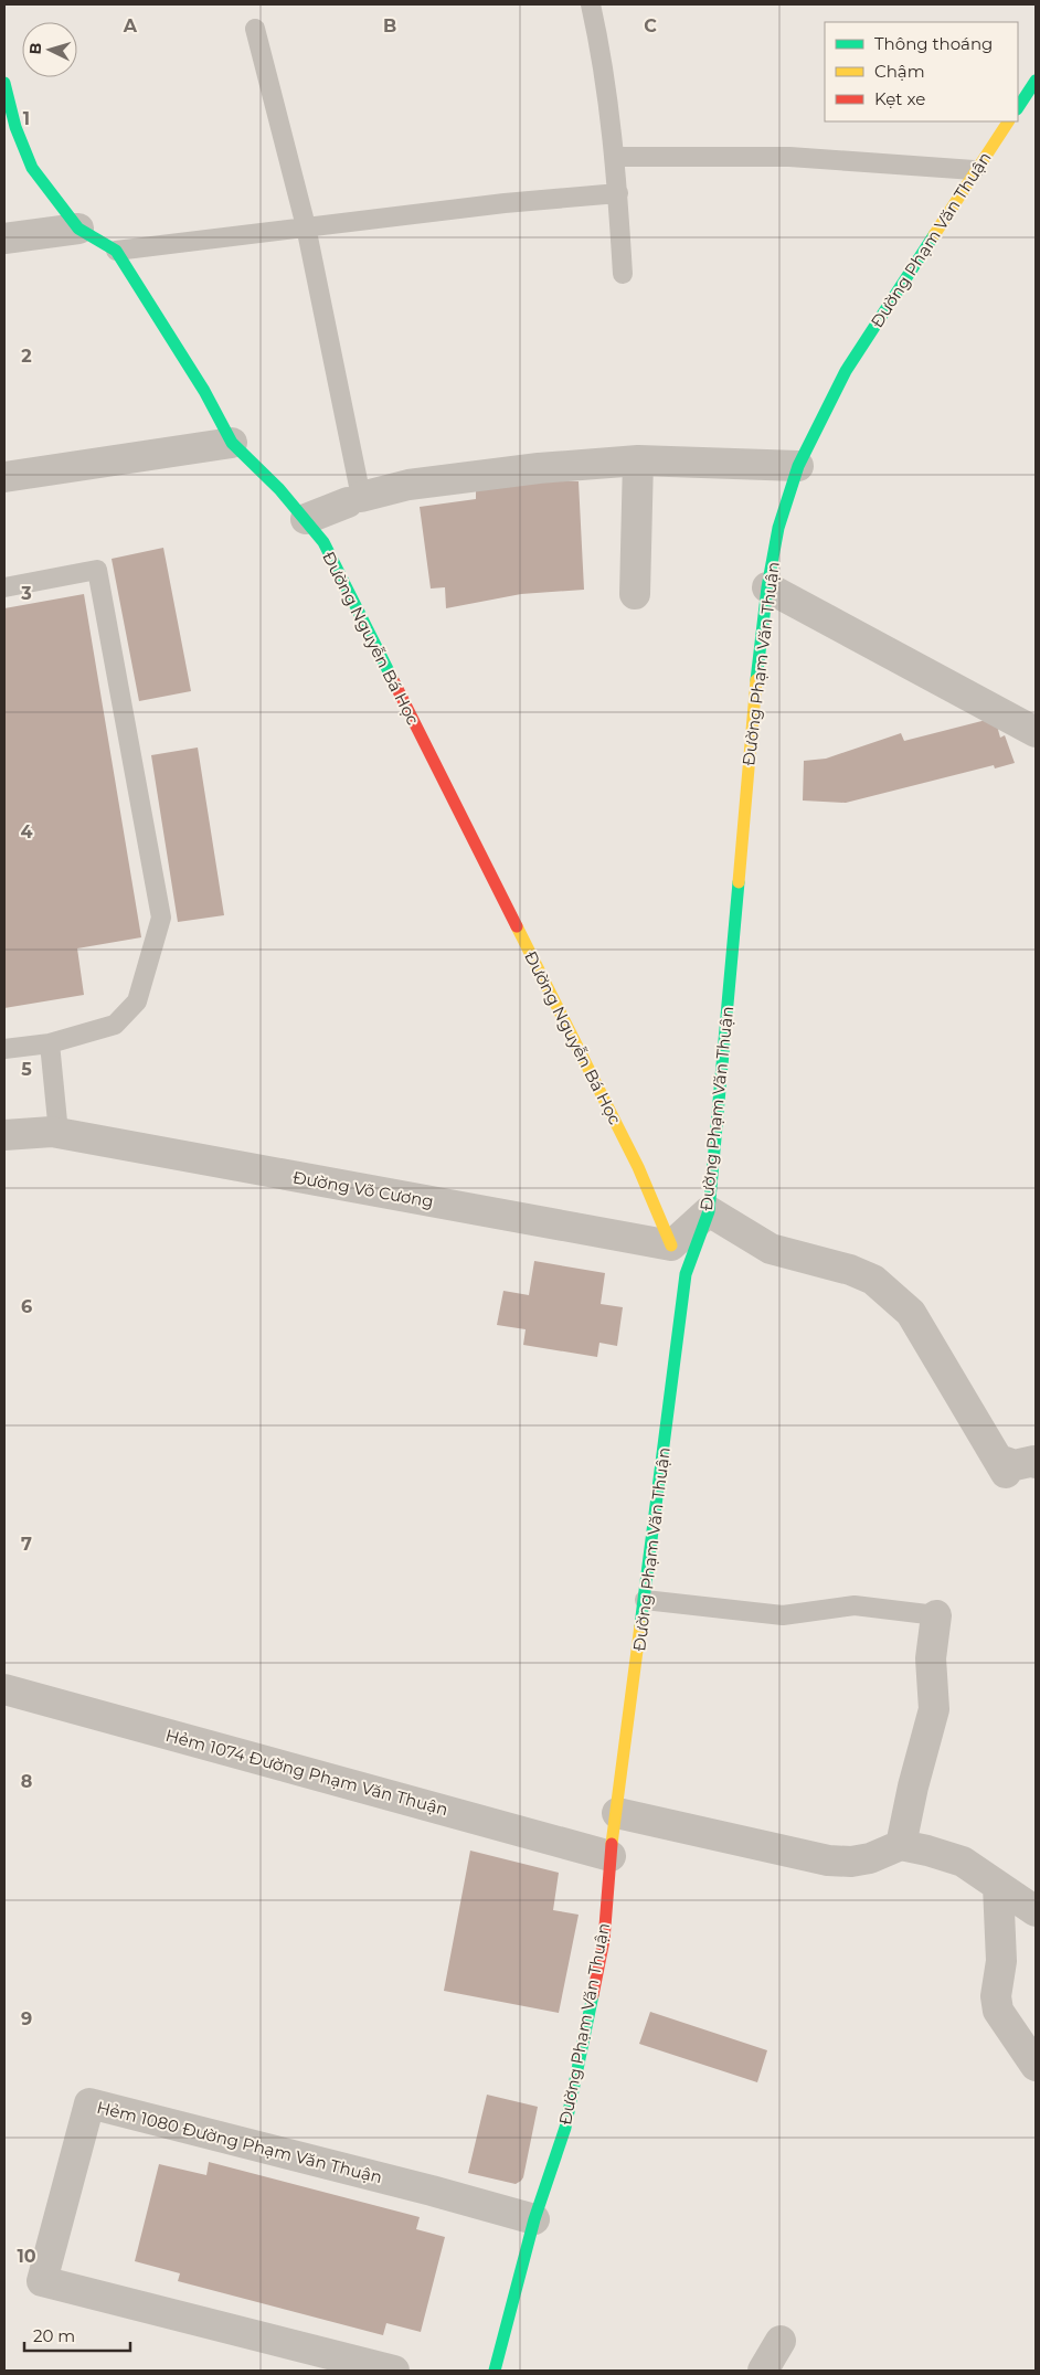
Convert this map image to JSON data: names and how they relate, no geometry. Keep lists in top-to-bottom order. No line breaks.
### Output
{"streets":{"main road":["Đường Phạm Văn Thuận","Đường Nguyễn Bá Học"],"street":["Đường Võ Cương","Hẻm 1074 Đường Phạm Văn Thuận","Hẻm 1080 Đường Phạm Văn Thuận"]},"crossings":[["Đường Phạm Văn Thuận","Hẻm 1074 Đường Phạm Văn Thuận"],["Đường Phạm Văn Thuận","Hẻm 1080 Đường Phạm Văn Thuận"],["Đường Nguyễn Bá Học","Đường Võ Cương"]],"legend":["Thông thoáng","Chậm","Kẹt xe"],"scale_bar":"20 m","north":"left","grid":{"columns":["A","B","C"],"rows":["1","2","3","4","5","6","7","8","9","10"]}}
